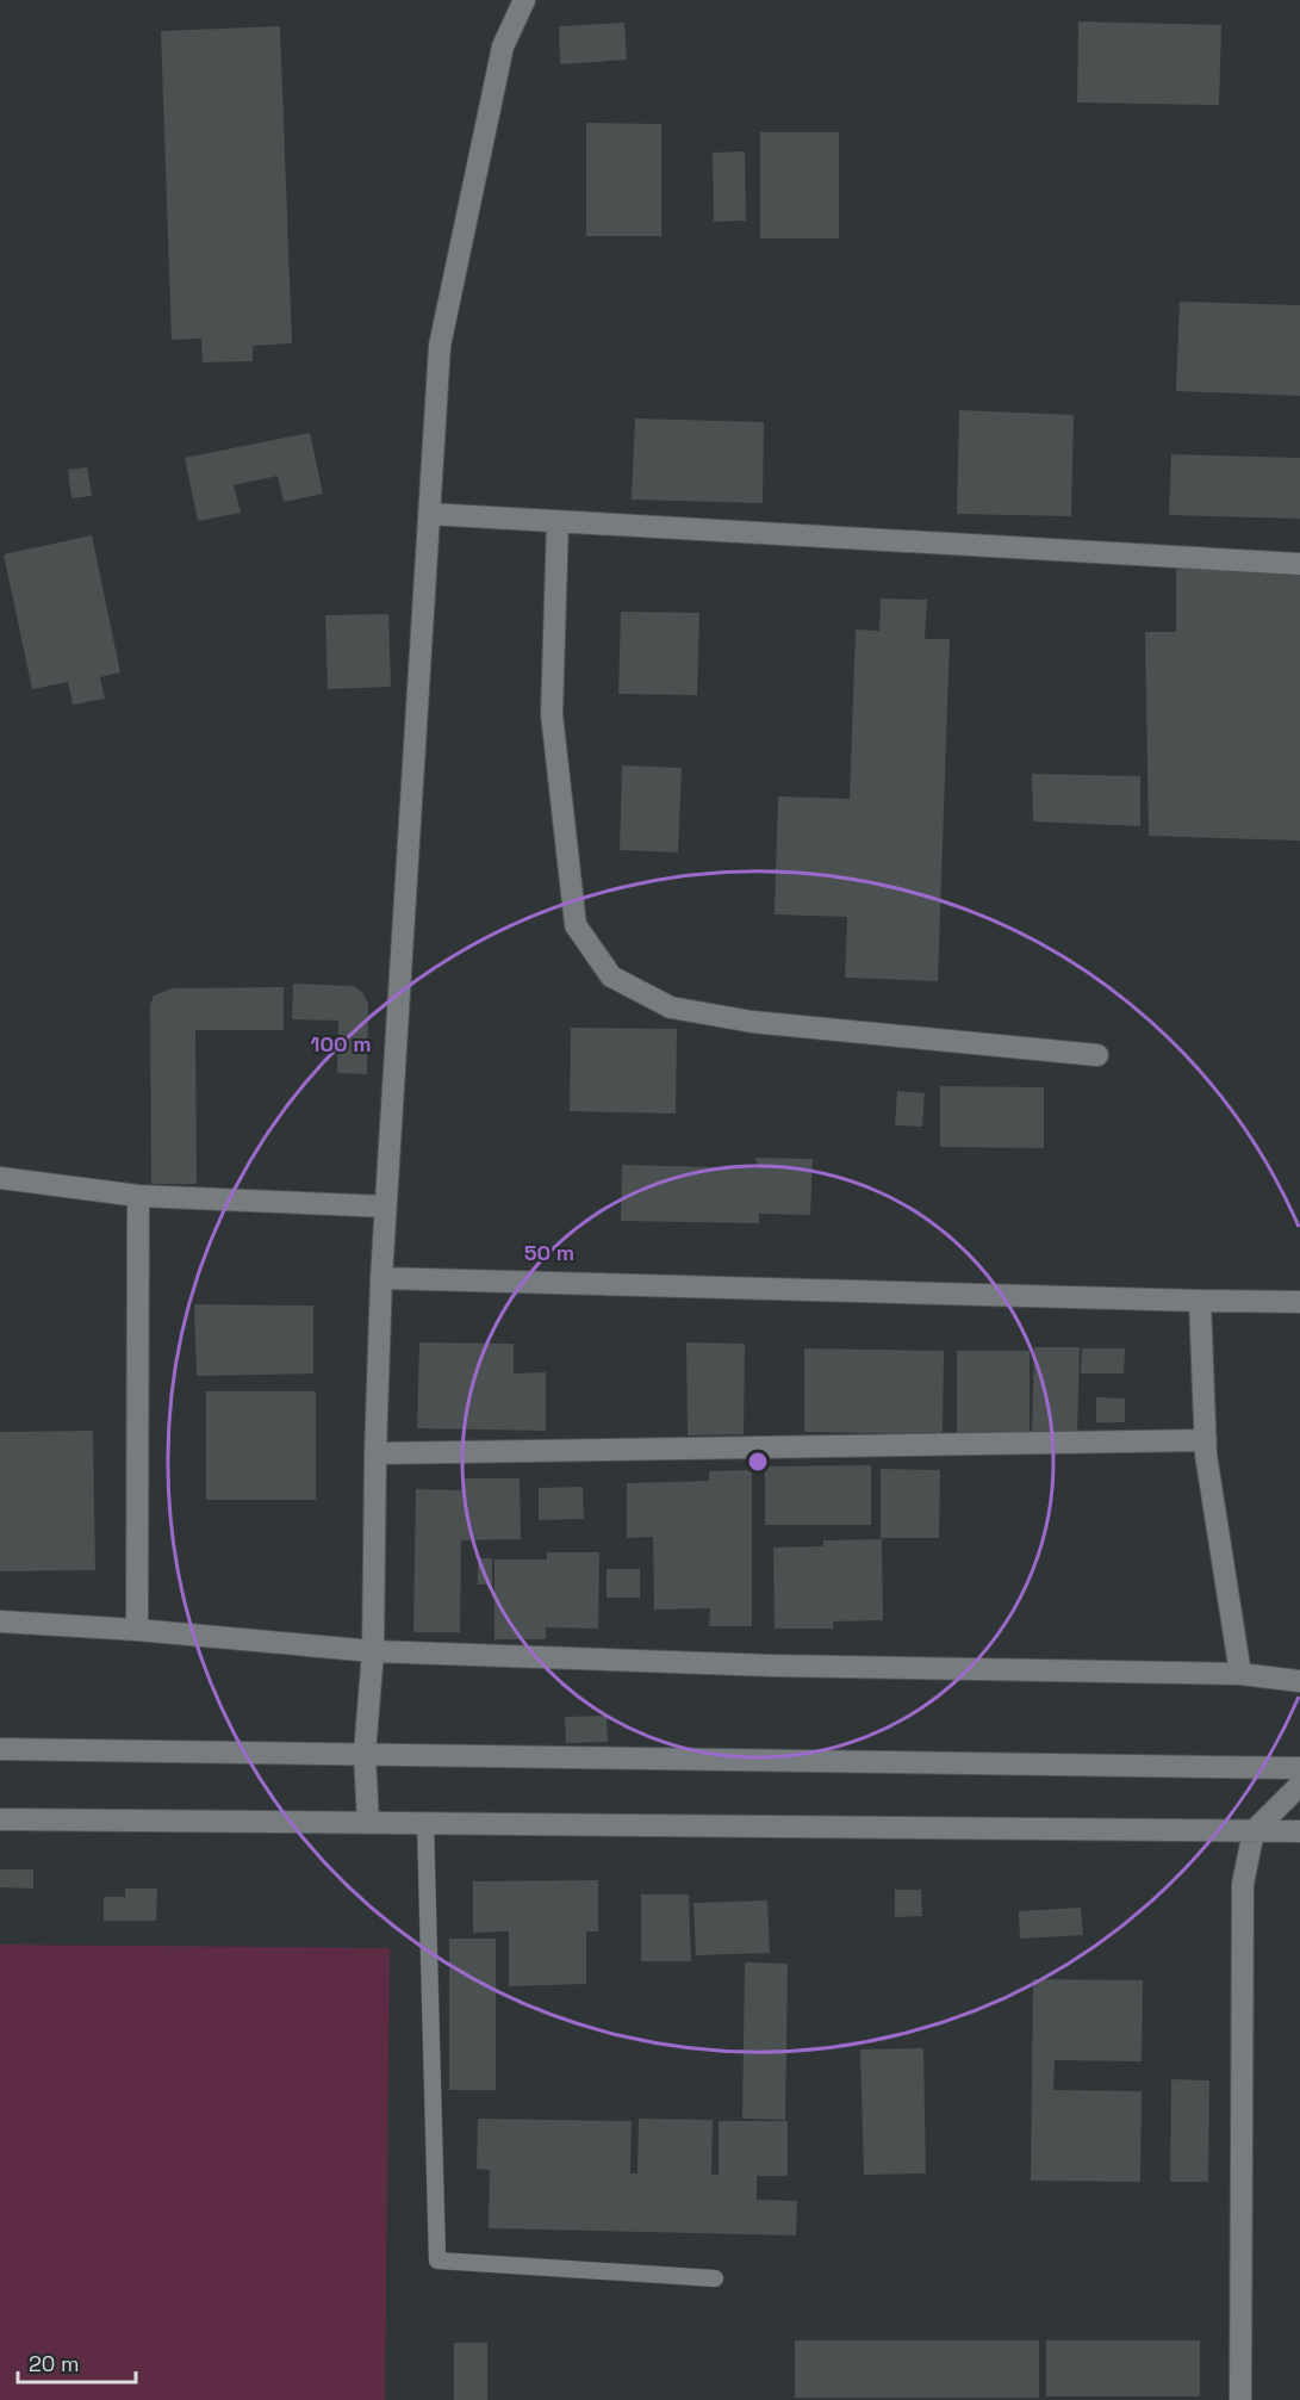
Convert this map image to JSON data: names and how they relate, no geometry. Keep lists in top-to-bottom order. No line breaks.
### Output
{"scale_bar":"20 m","rings":["100 m","50 m"]}
